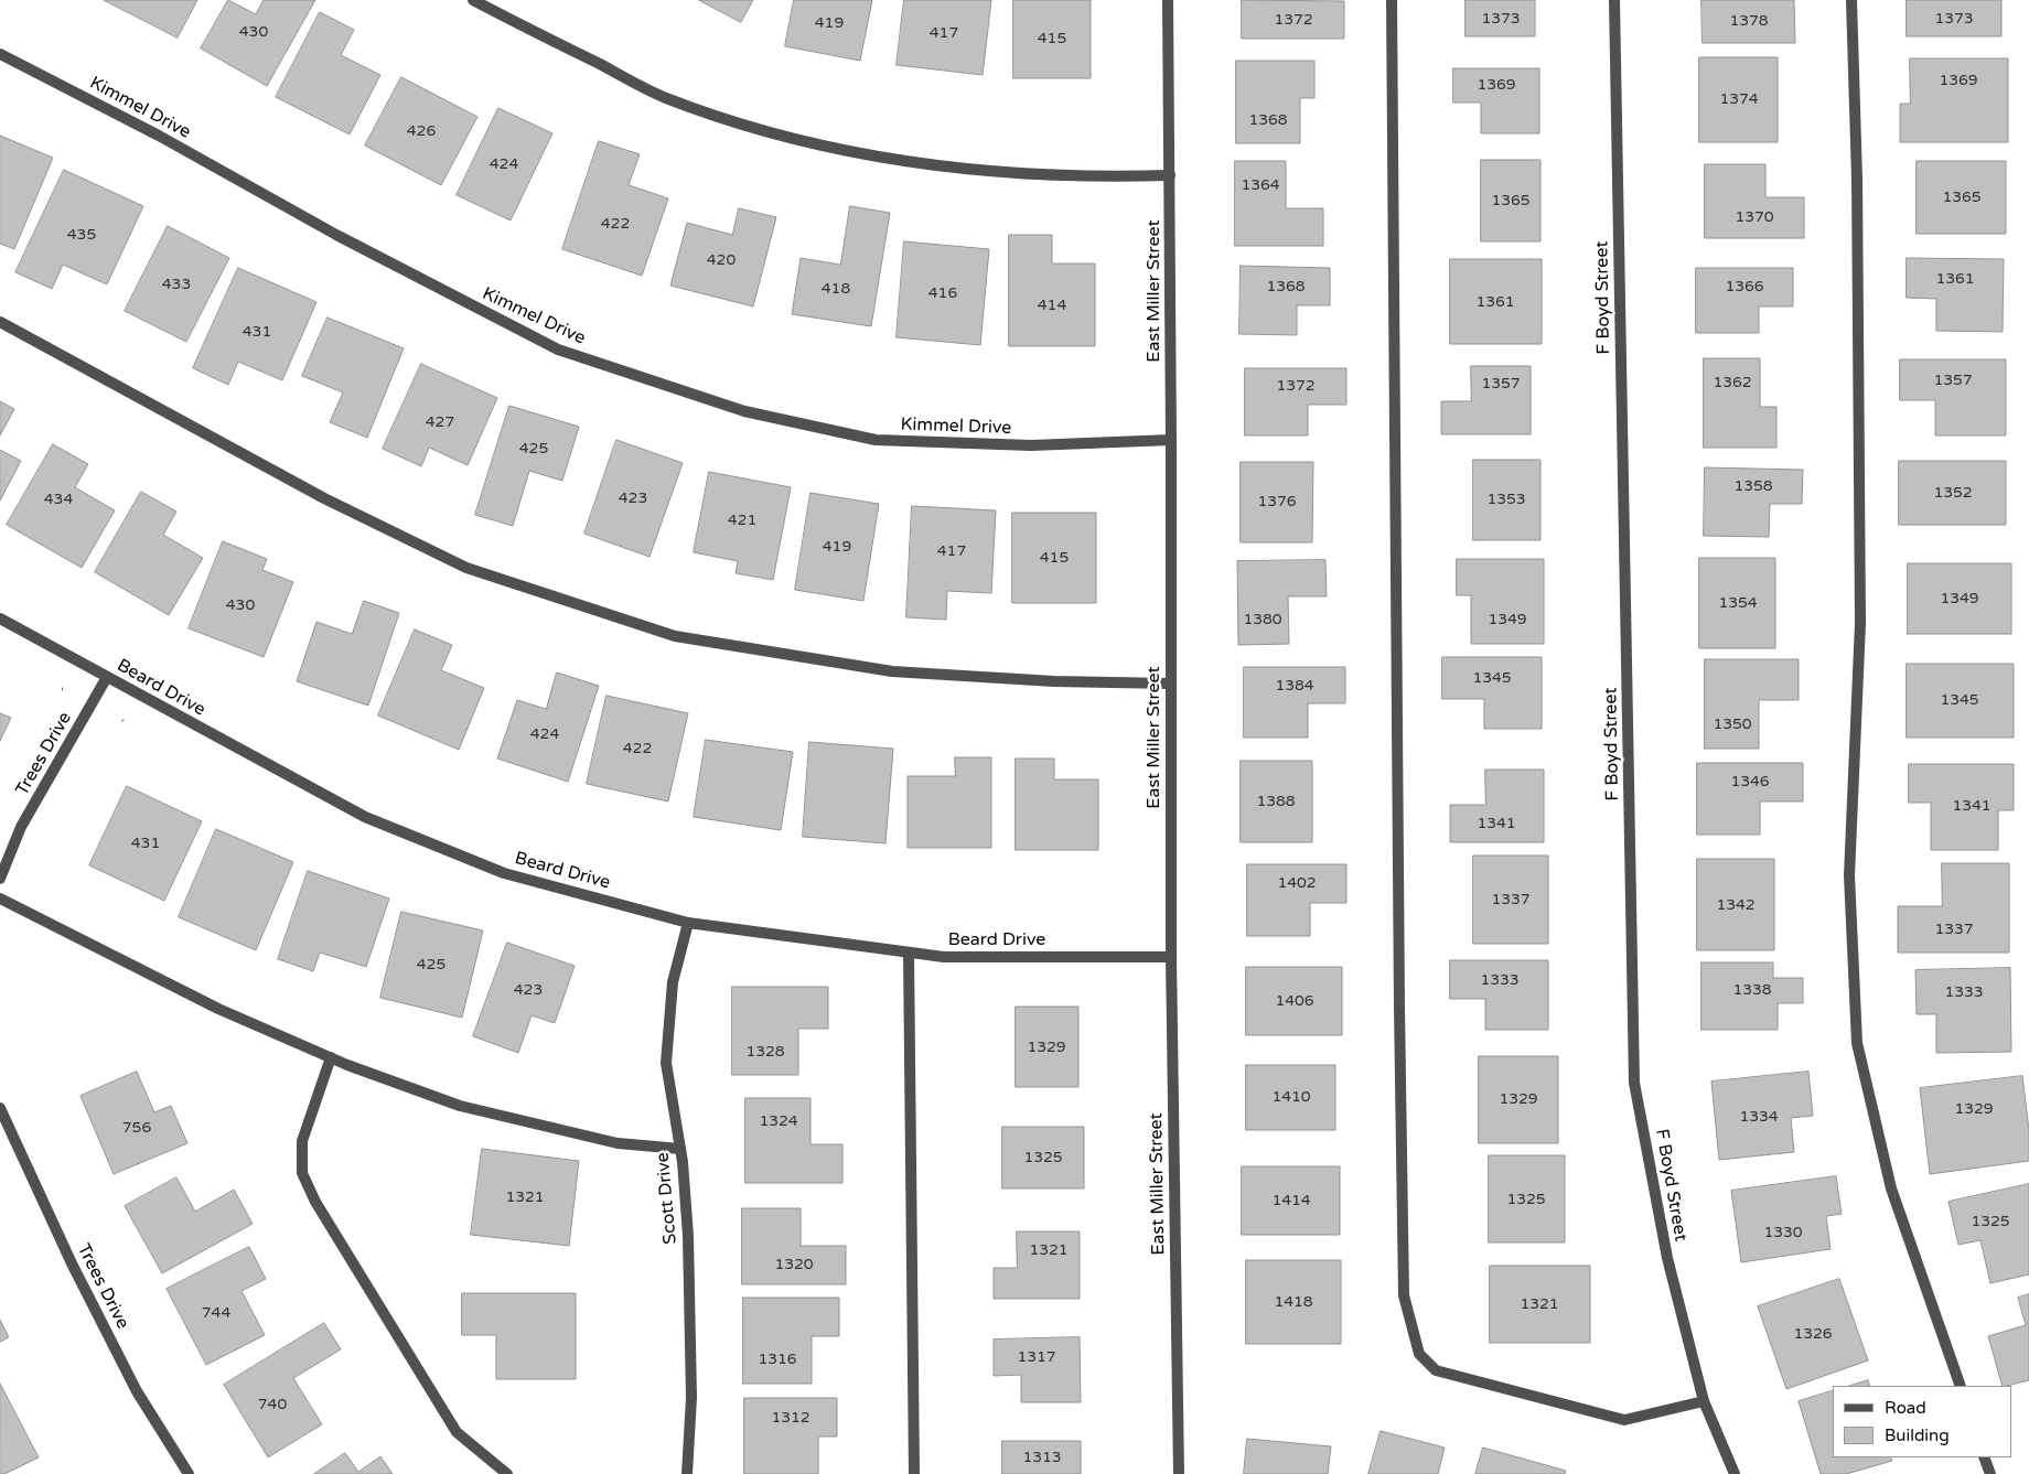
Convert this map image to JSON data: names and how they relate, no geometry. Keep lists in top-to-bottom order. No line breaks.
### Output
{"streets":{"street":["Kimmel Drive","East Miller Street","F Boyd Street","Beard Drive","Trees Drive","Scott Drive"]},"crossings":[["Kimmel Drive","East Miller Street"],["East Miller Street","Beard Drive"],["Beard Drive","Trees Drive"],["Beard Drive","Scott Drive"]],"house_numbers":["1373","1373","1372","1378","419","430","417","415","1369","1369","1374","1368","426","424","1364","1365","1365","1370","422","435","420","1361","433","1368","1366","418","416","1361","414","431","1357","1362","1357","1372","427","425","1358","1352","423","434","1353","1376","421","419","417","415","1349","1354","430","1380","1349","1345","1384","1345","1350","424","422","1346","1388","1341","1341","431","1402","1337","1342","1337","425","1333","423","1338","1333","1406","1329","1328","1410","1329","1329","1334","1324","756","1325","1321","1325","1414","1325","1330","1321","1320","1418","1321","744","1326","1317","1316","740","1312","1313"],"legend":["Road","Building"]}
